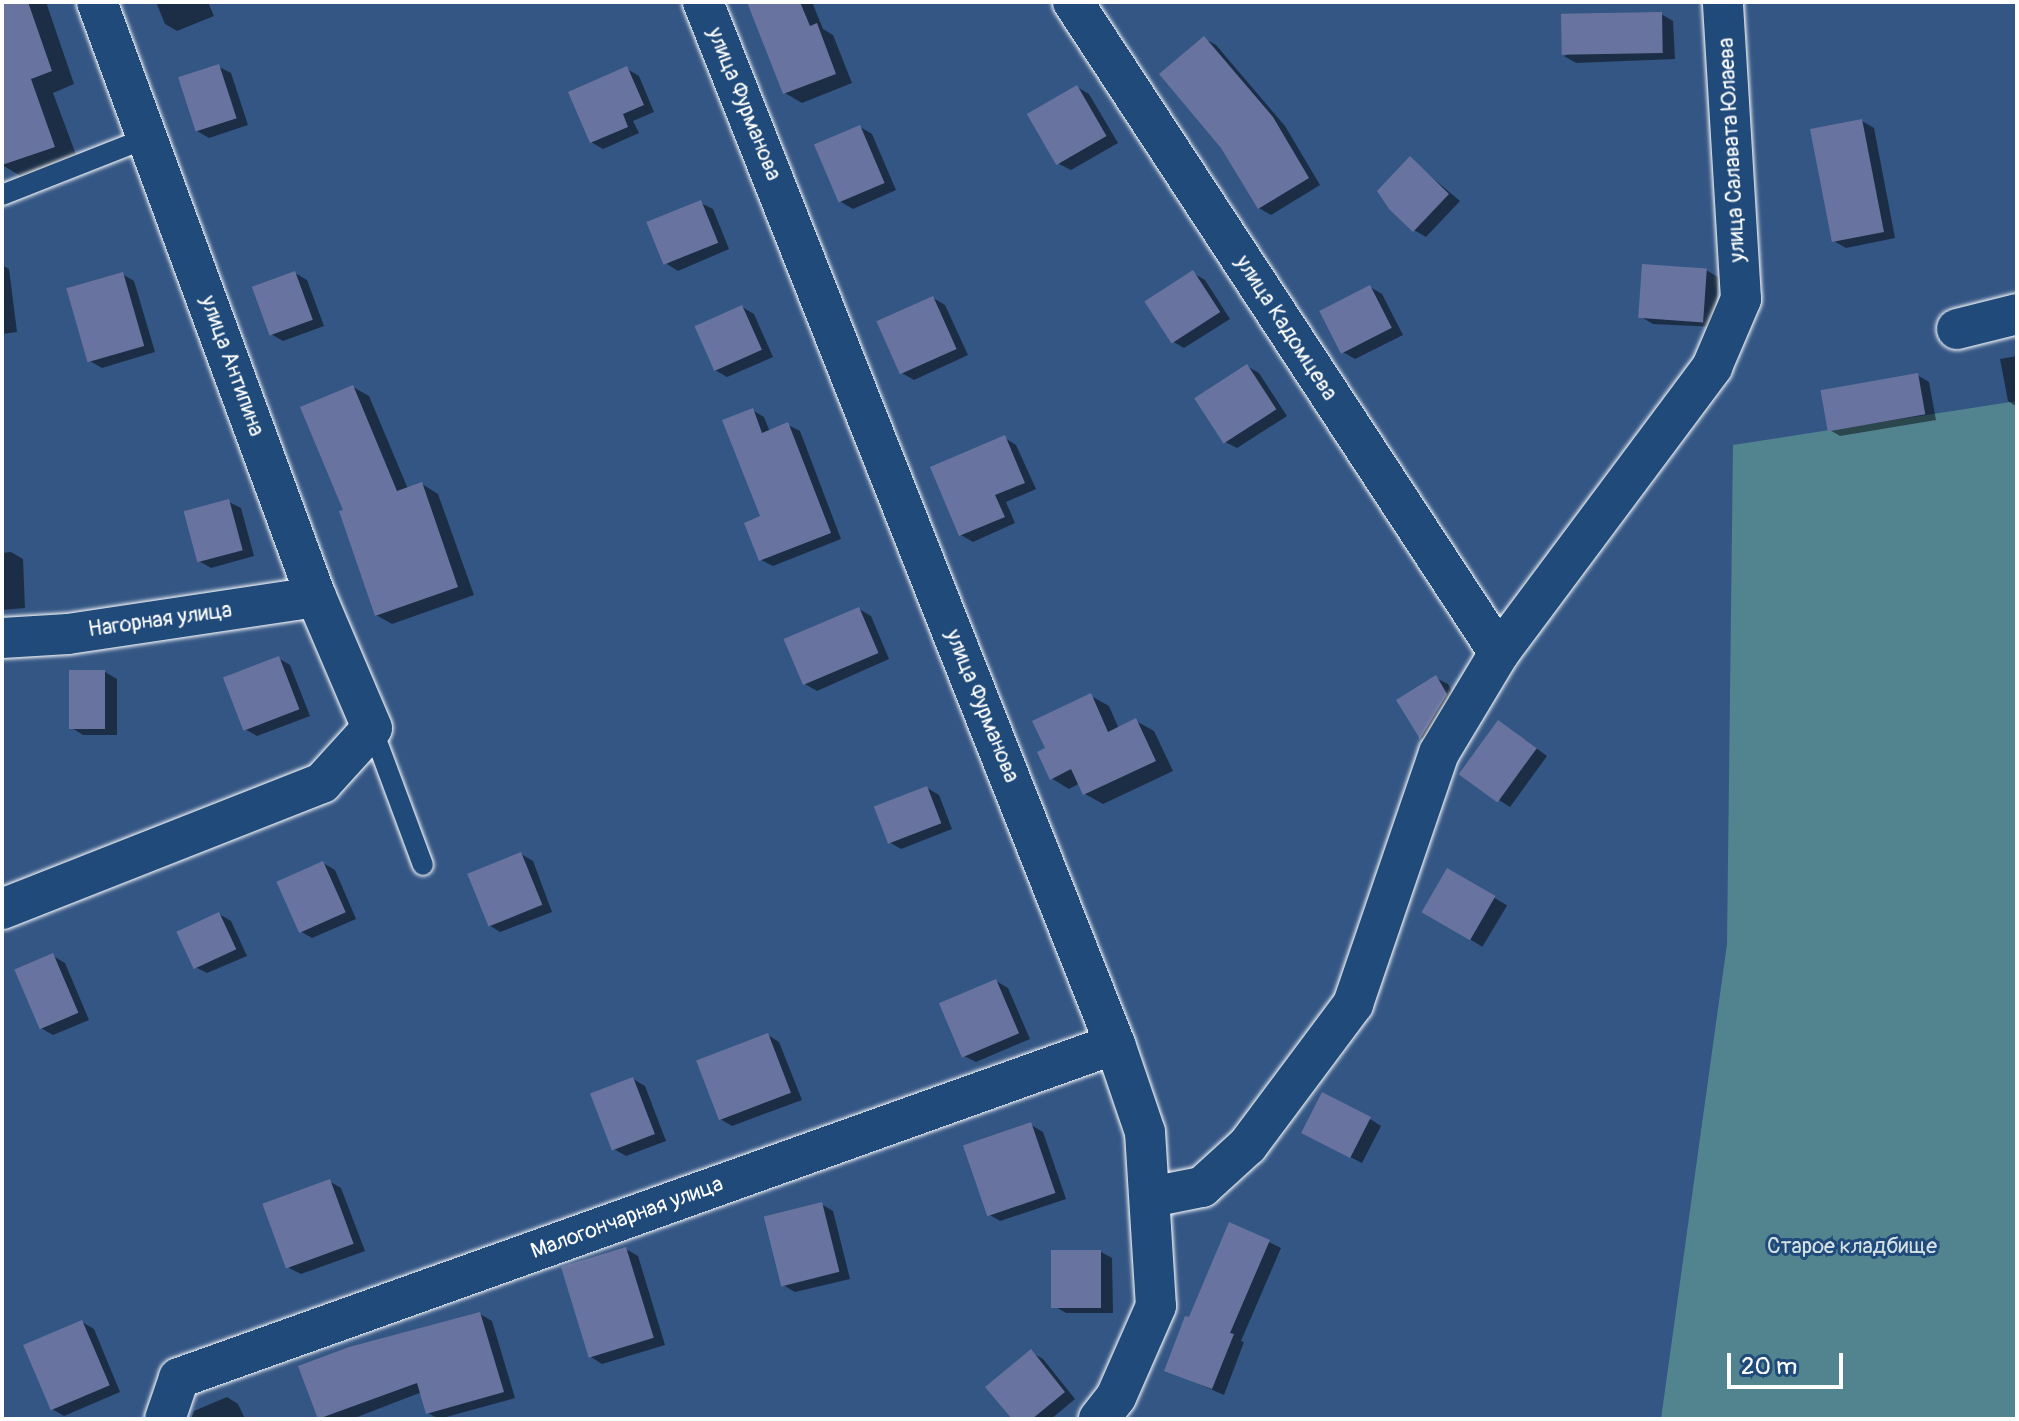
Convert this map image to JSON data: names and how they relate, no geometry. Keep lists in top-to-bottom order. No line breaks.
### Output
{"streets":{"street":["улица Фурманова","улица Салавата Юлаева","улица Кадомцева","улица Антипина","Нагорная улица","Малогончарная улица"]},"crossings":[["улица Фурманова","Малогончарная улица"],["улица Салавата Юлаева","улица Кадомцева"],["улица Антипина","Нагорная улица"]],"parks":["Старое кладбище"],"scale_bar":"20 m"}
